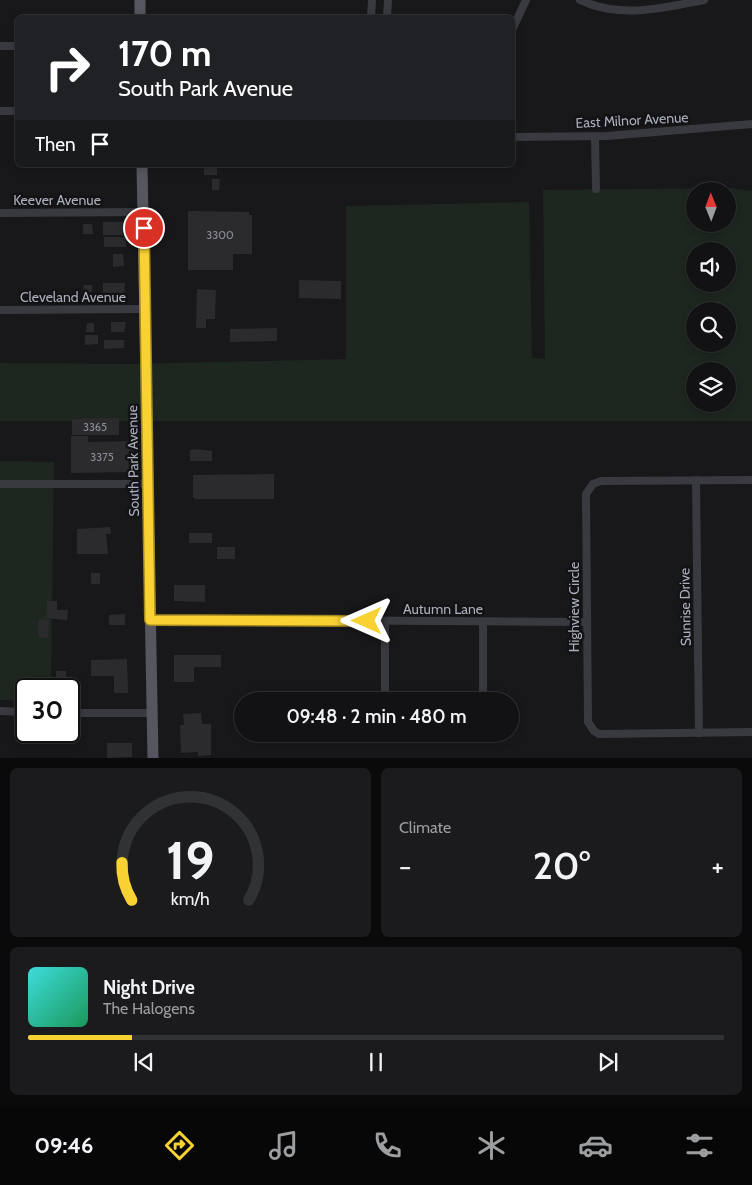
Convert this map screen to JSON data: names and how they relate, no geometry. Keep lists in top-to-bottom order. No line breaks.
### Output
{"streets":{"main road":["South Park Avenue"],"street":["East Milnor Avenue","Keever Avenue","Cleveland Avenue","Highview Circle","Sunrise Drive","Autumn Lane"]},"crossings":[["Keever Avenue","South Park Avenue"],["Cleveland Avenue","South Park Avenue"],["South Park Avenue","Autumn Lane"],["Highview Circle","Sunrise Drive"],["Highview Circle","Autumn Lane"]],"house_numbers":["3300","3365","3375"],"north":"top","page":{"turn":["170 m","South Park Avenue"],"then":"Then","limit":"30","trip":"09:48 · 2 min · 480 m","tile":"Climate","heat":["−","20°","+"],"song":["Night Drive","The Halogens"],"tabs":"09:46","gauge":["19","km/h"]}}
